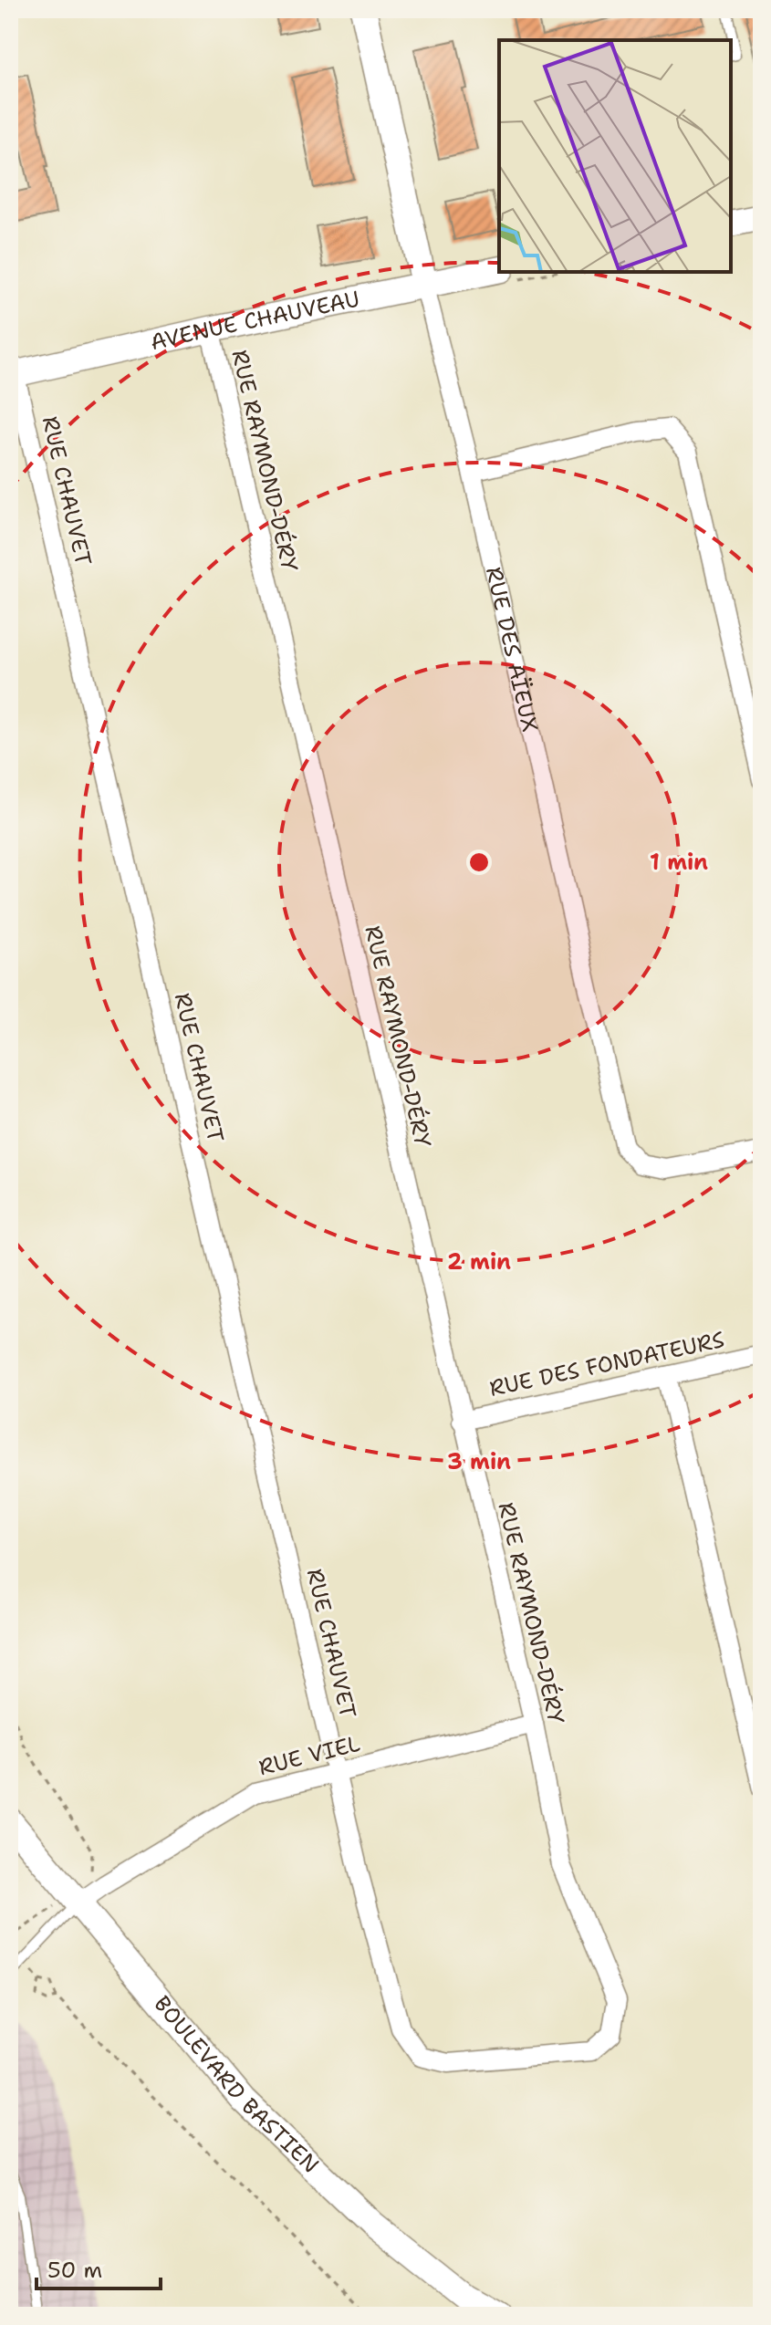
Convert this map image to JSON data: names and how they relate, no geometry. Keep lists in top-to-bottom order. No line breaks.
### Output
{"streets":{"main road":["AVENUE CHAUVEAU","RUE DES AÏEUX","BOULEVARD BASTIEN"],"street":["RUE RAYMOND-DÉRY","RUE CHAUVET","RUE DES FONDATEURS","RUE VIEL"]},"crossings":[["AVENUE CHAUVEAU","RUE RAYMOND-DÉRY"],["AVENUE CHAUVEAU","RUE CHAUVET"],["AVENUE CHAUVEAU","RUE DES AÏEUX"],["RUE RAYMOND-DÉRY","RUE CHAUVET"],["RUE RAYMOND-DÉRY","RUE DES FONDATEURS"],["RUE RAYMOND-DÉRY","RUE VIEL"],["RUE CHAUVET","RUE VIEL"],["RUE VIEL","BOULEVARD BASTIEN"]],"scale_bar":"50 m","rings":["1 min","2 min","3 min"]}
